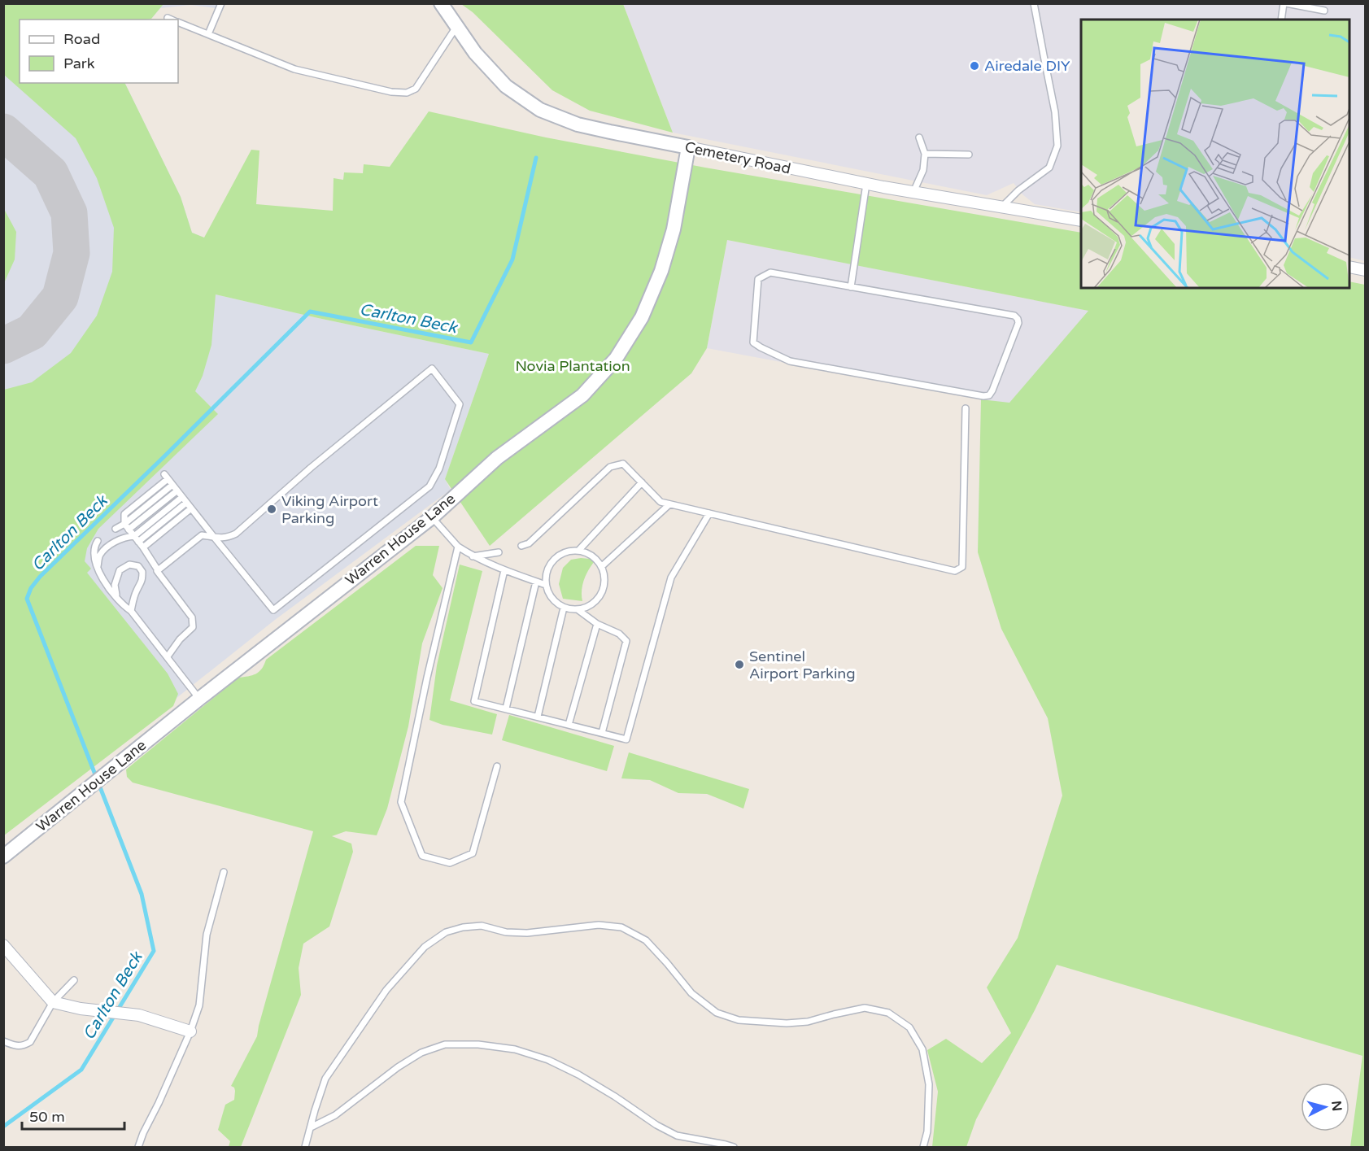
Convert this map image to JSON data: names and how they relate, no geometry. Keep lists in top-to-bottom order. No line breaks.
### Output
{"streets":{"street":["Cemetery Road","Warren House Lane"]},"crossings":[["Cemetery Road","Warren House Lane"]],"water":["Carlton Beck"],"parks":["Novia Plantation"],"places":["Airedale DIY","Viking Airport Parking","Sentinel Airport Parking"],"legend":["Road","Park"],"scale_bar":"50 m","north":"right"}
